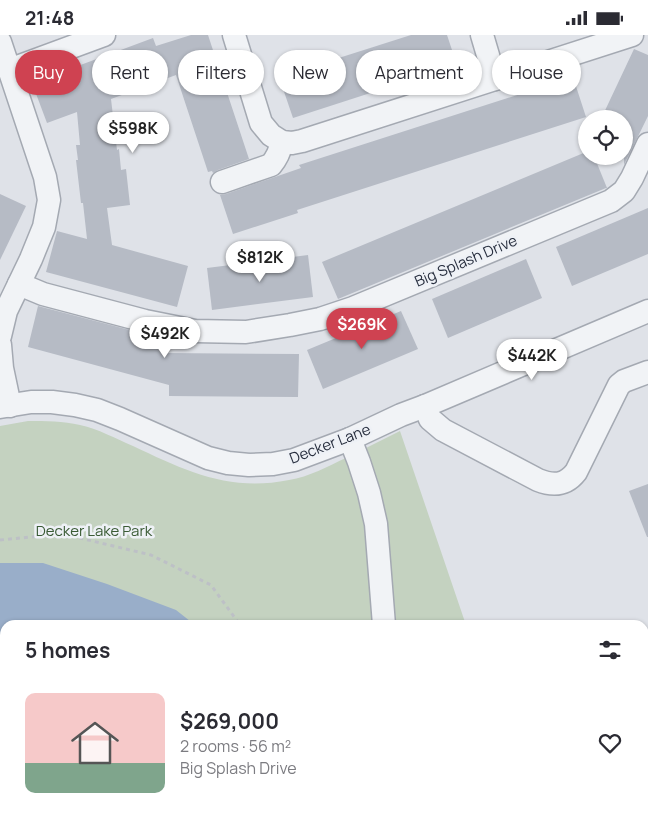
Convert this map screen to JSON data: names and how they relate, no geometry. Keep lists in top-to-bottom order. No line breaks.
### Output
{"streets":{"street":["Big Splash Drive","Decker Lane"]},"parks":["Decker Lake Park"],"page":{"status":"21:48","chip":["Buy","Rent","Filters","New","Apartment","House"],"price":["$598K","$812K","$269K","$492K","$442K"],"heading":"5 homes","list":[{"name":"$269,000","note":"2 rooms · 56 m² · Big Splash Drive"}]}}
